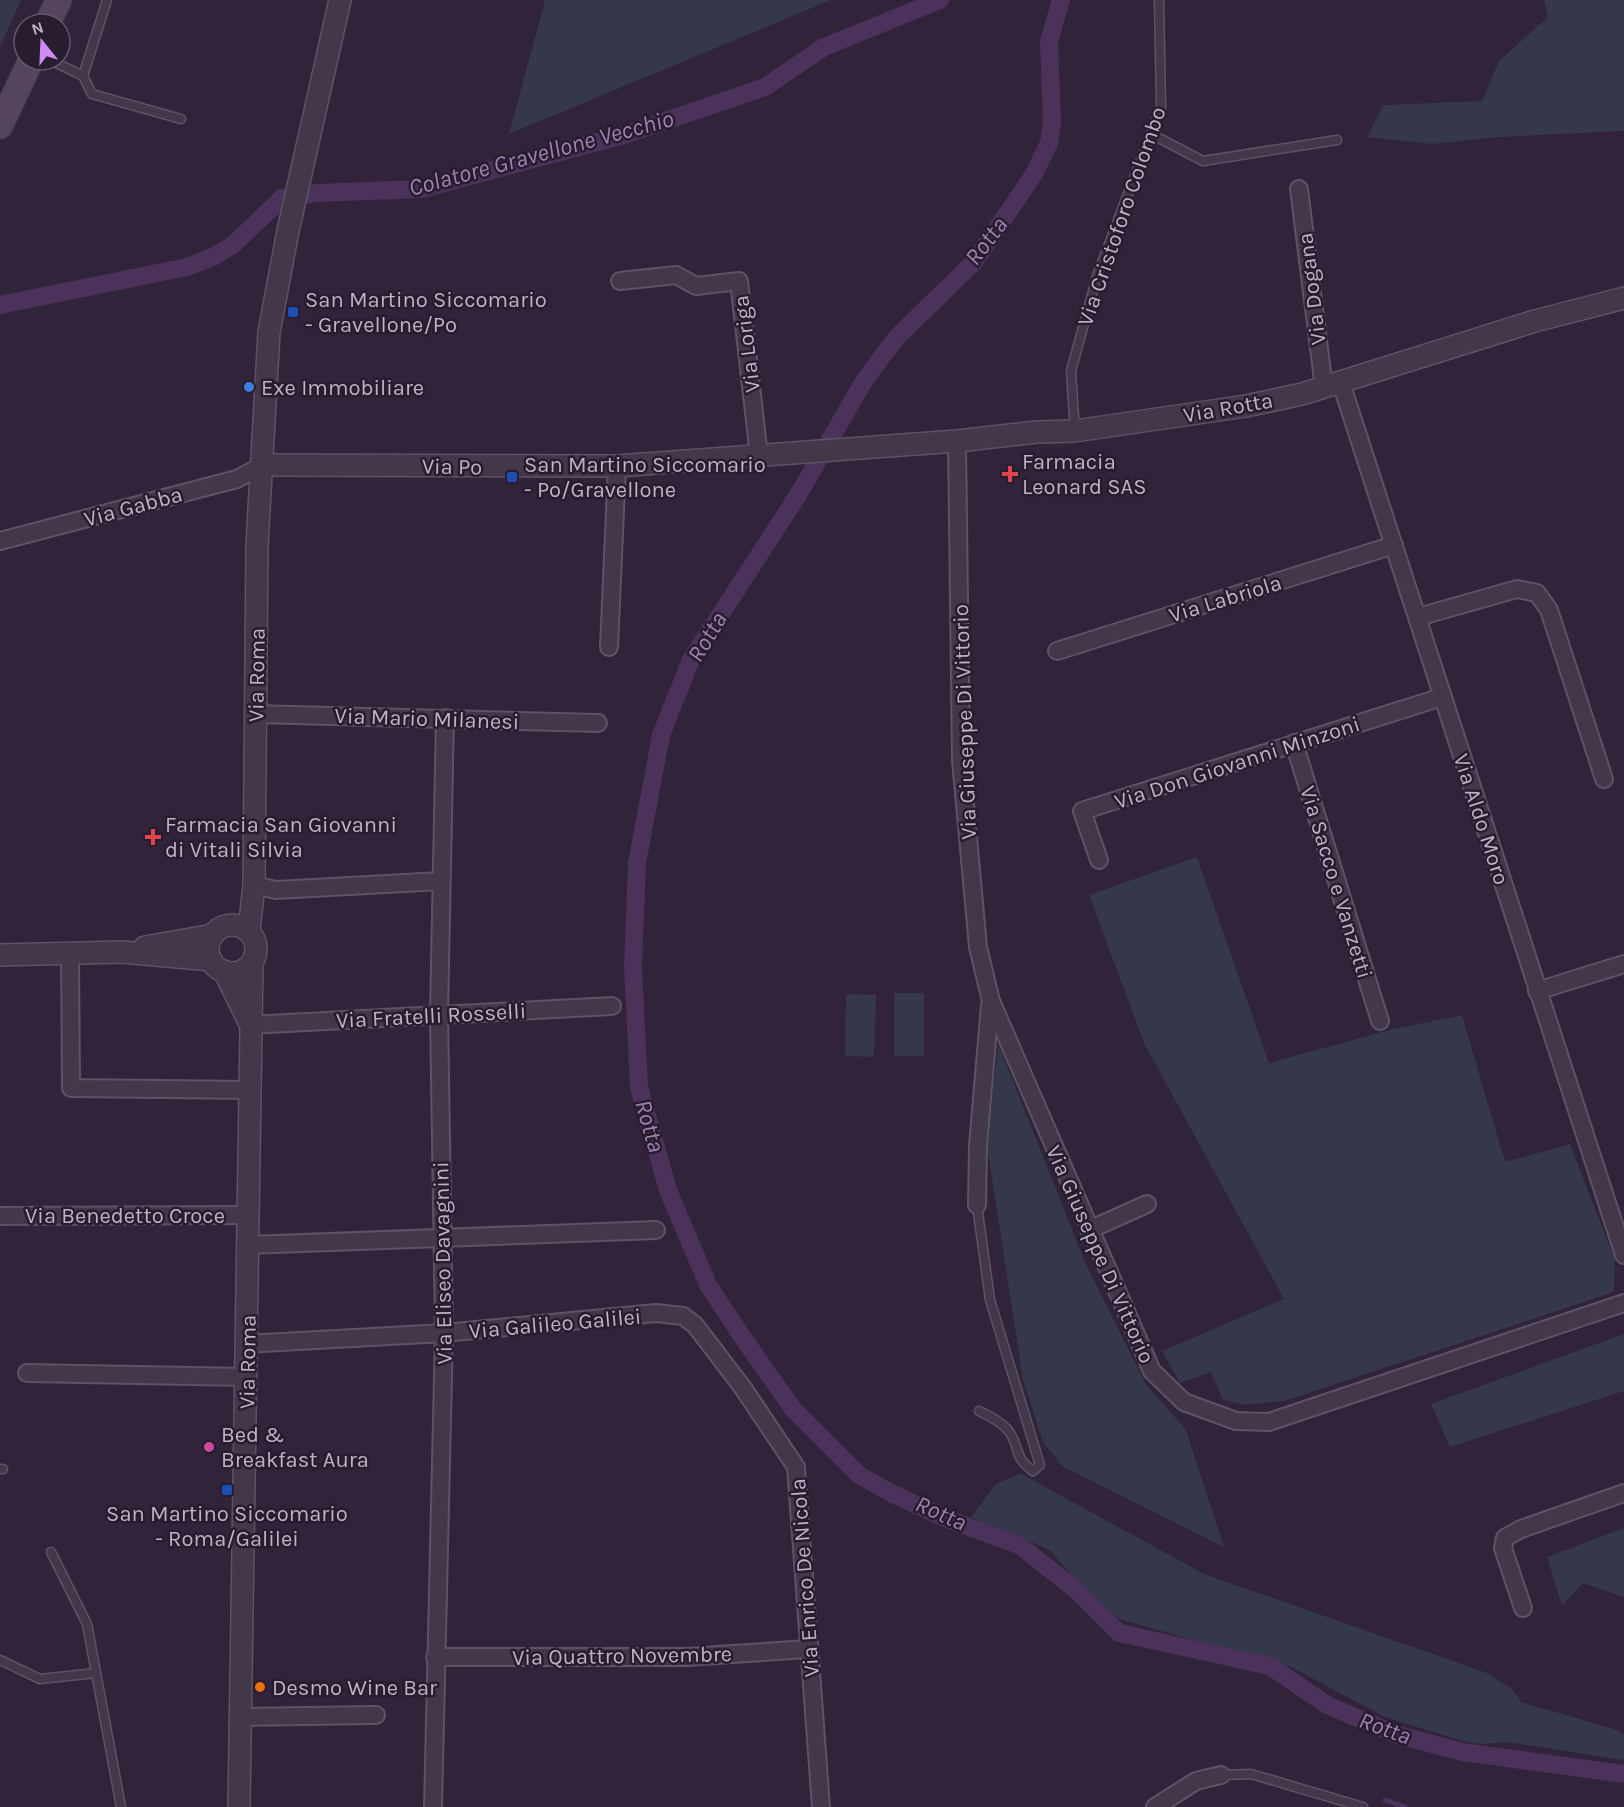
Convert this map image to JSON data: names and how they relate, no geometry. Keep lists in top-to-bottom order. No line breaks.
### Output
{"streets":{"street":["Via Dogana","Via Loriga","Via Rotta","Via Po","Via Gabba","Via Labriola","Via Roma","Via Mario Milanesi","Via Giuseppe Di Vittorio","Via Don Giovanni Minzoni","Via Aldo Moro","Via Sacco e Vanzetti","Via Fratelli Rosselli","Via Benedetto Croce","Via Eliseo Davagnini","Via Galileo Galilei","Via Enrico De Nicola","Via Quattro Novembre"],"lane":["Via Cristoforo Colombo"]},"crossings":[["Via Cristoforo Colombo","Via Rotta"],["Via Dogana","Via Rotta"],["Via Dogana","Via Aldo Moro"],["Via Loriga","Via Po"],["Via Rotta","Via Po"],["Via Rotta","Via Giuseppe Di Vittorio"],["Via Rotta","Via Aldo Moro"],["Via Po","Via Gabba"],["Via Po","Via Roma"],["Via Gabba","Via Roma"],["Via Labriola","Via Aldo Moro"],["Via Roma","Via Mario Milanesi"],["Via Roma","Via Fratelli Rosselli"],["Via Roma","Via Benedetto Croce"],["Via Roma","Via Galileo Galilei"],["Via Mario Milanesi","Via Eliseo Davagnini"],["Via Don Giovanni Minzoni","Via Aldo Moro"],["Via Don Giovanni Minzoni","Via Sacco e Vanzetti"],["Via Fratelli Rosselli","Via Eliseo Davagnini"],["Via Eliseo Davagnini","Via Galileo Galilei"],["Via Eliseo Davagnini","Via Quattro Novembre"],["Via Galileo Galilei","Via Enrico De Nicola"],["Via Enrico De Nicola","Via Quattro Novembre"]],"water":["Colatore Gravellone Vecchio","Rotta"],"places":{"transit":["San Martino Siccomario - Gravellone/Po","San Martino Siccomario - Po/Gravellone","San Martino Siccomario - Roma/Galilei"],"other":["Exe Immobiliare","Bed & Breakfast Aura","Desmo Wine Bar"],"health":["Farmacia Leonard SAS","Farmacia San Giovanni di Vitali Silvia"]},"north":"top"}
